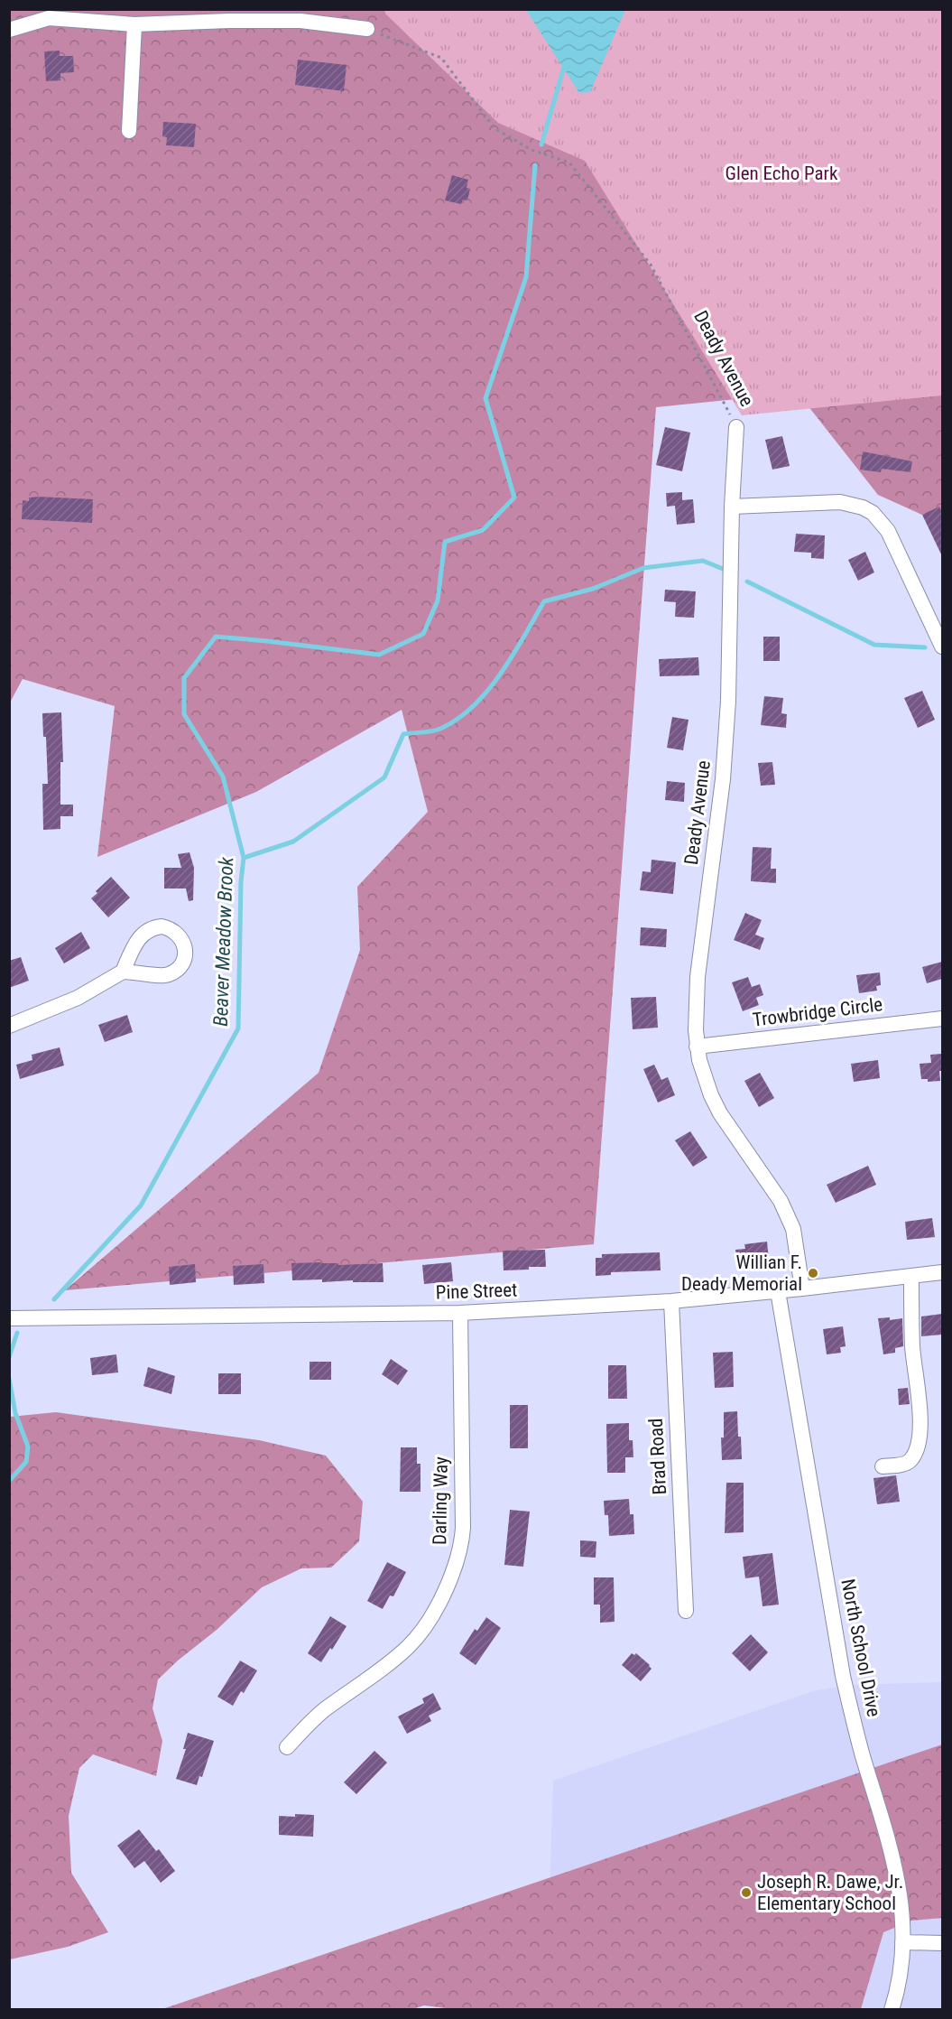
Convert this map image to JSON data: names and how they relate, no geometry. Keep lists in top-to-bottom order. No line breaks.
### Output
{"streets":{"street":["Deady Avenue","Trowbridge Circle","Pine Street","Brad Road","Darling Way","North School Drive"]},"crossings":[["Deady Avenue","Trowbridge Circle"],["Deady Avenue","Pine Street"],["Pine Street","Brad Road"],["Pine Street","Darling Way"],["Pine Street","North School Drive"]],"water":["Beaver Meadow Brook"],"parks":["Glen Echo Park"],"places":["Willian F. Deady Memorial","Joseph R. Dawe, Jr. Elementary School"]}
